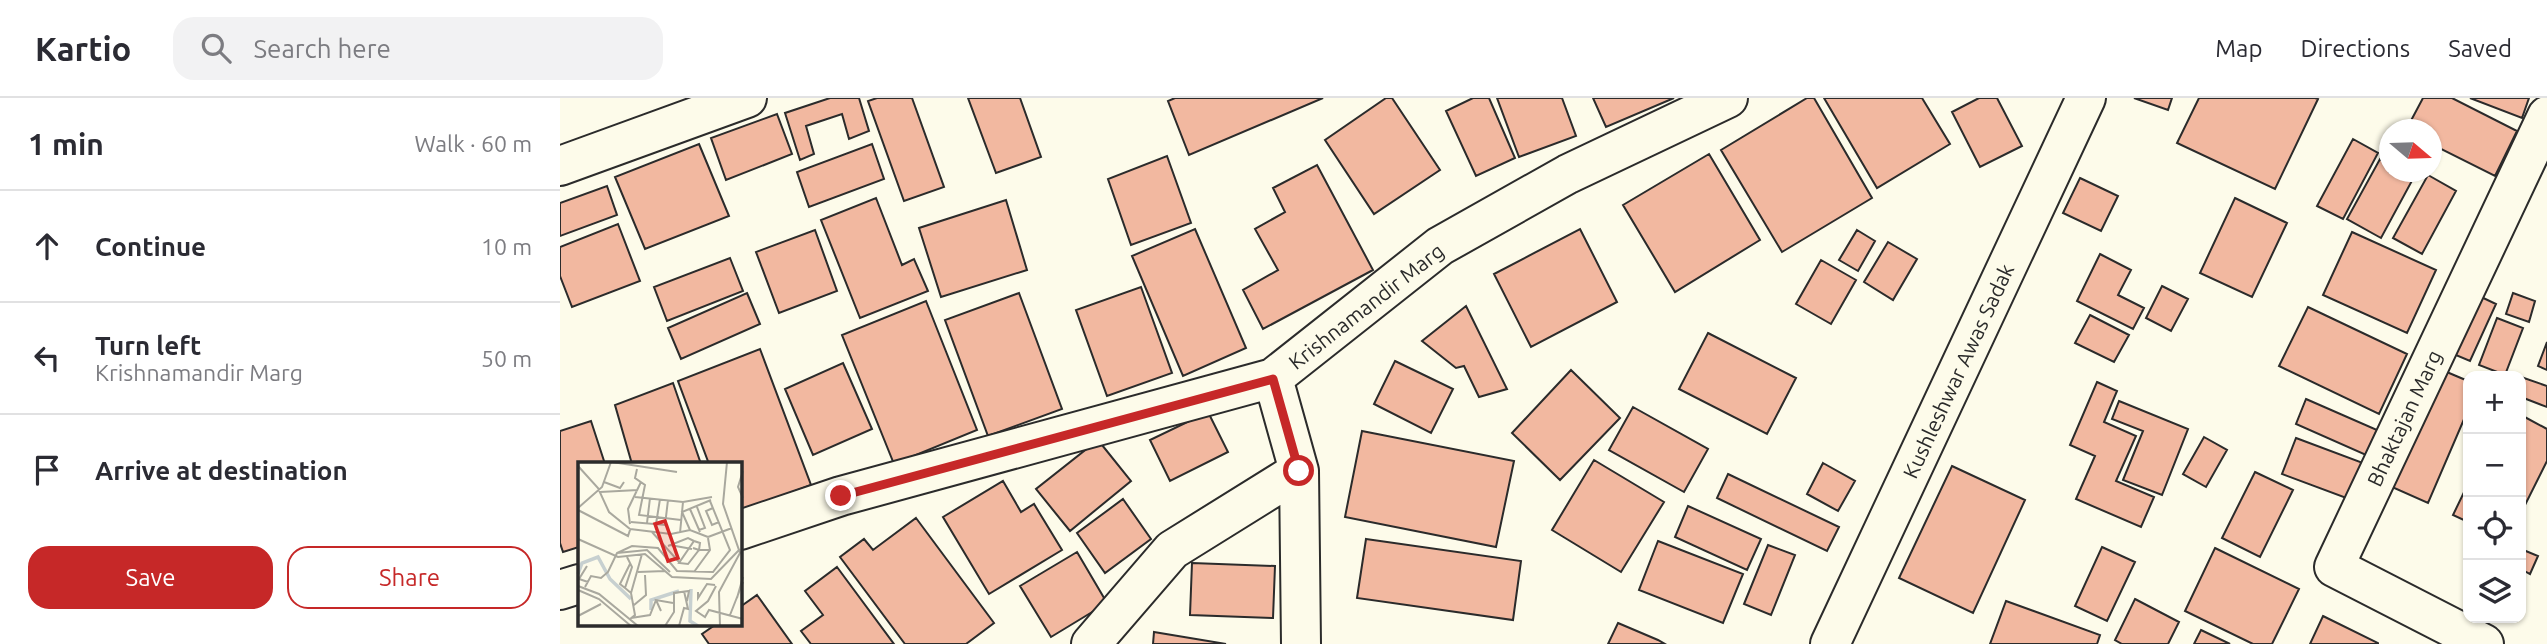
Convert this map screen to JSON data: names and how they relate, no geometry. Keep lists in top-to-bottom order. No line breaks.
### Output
{"streets":{"street":["Krishnamandir Marg","Kushleshwar Awas Sadak","Bhaktajan Marg"]},"north":"right","page":{"header":"Kartio","search":"Search here","nav":["Map","Directions","Saved"],"heading":["1 min","Walk · 60 m"],"list":[["Continue","10 m"],["Turn left","Krishnamandir Marg","50 m"],"Arrive at destination"],"map_buttons":["+","−"],"buttons":["Save","Share"]}}
